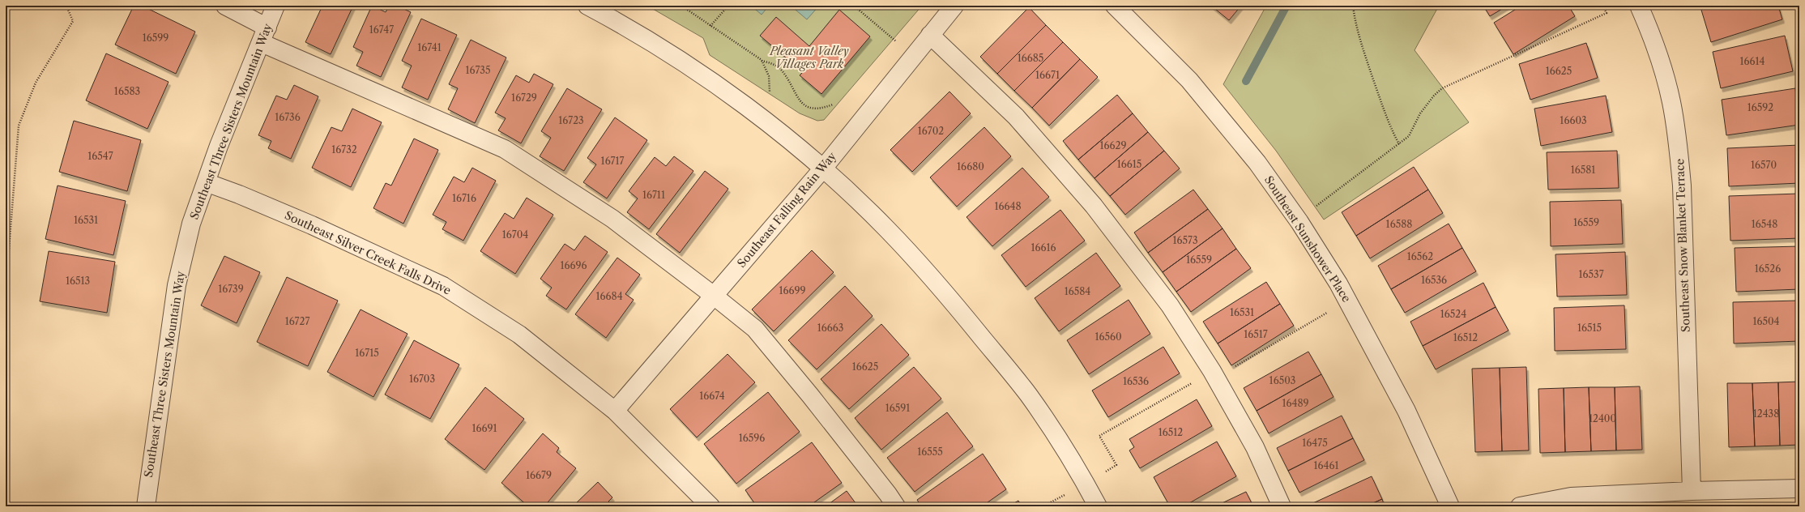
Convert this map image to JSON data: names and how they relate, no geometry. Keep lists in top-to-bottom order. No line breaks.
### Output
{"streets":{"street":["Southeast Three Sisters Mountain Way","Southeast Falling Rain Way","Southeast Sunshower Place","Southeast Snow Blanket Terrace","Southeast Silver Creek Falls Drive"]},"crossings":[["Southeast Three Sisters Mountain Way","Southeast Silver Creek Falls Drive"],["Southeast Falling Rain Way","Southeast Silver Creek Falls Drive"]],"parks":["Pleasant Valley Villages Park"],"house_numbers":["16747","16599","16741","16685","16614","16735","16625","16671","16583","16729","16592","16736","16723","16603","16702","16629","16732","16547","16717","16615","16570","16680","16581","16711","16716","16648","16531","16559","16588","16548","16704","16573","16616","16562","16559","16696","16526","16537","16536","16513","16739","16699","16584","16684","16531","16524","16727","16504","16663","16515","16517","16560","16512","16715","16625","16703","16503","16536","16674","16489","16591","12438","12400","16691","16512","16596","16475","16555","16461","16679"]}
